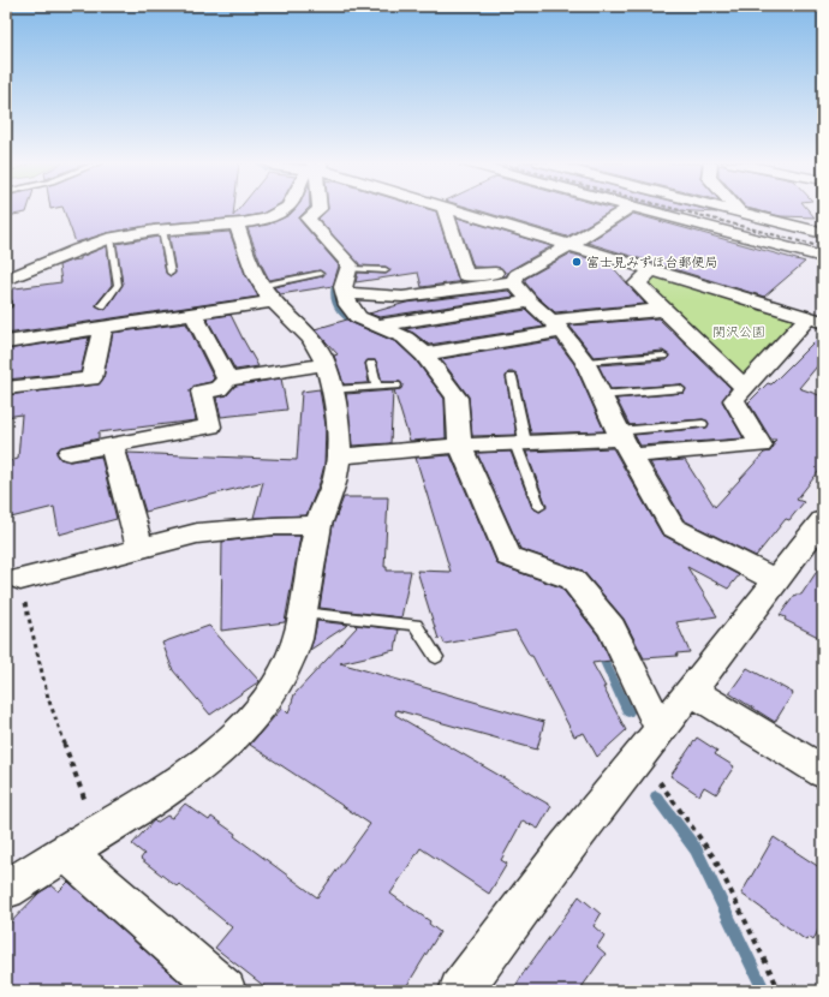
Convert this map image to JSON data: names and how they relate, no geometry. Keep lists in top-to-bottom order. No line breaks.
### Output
{"parks":["関沢公園"],"places":["富士見みずほ台郵便局"]}
